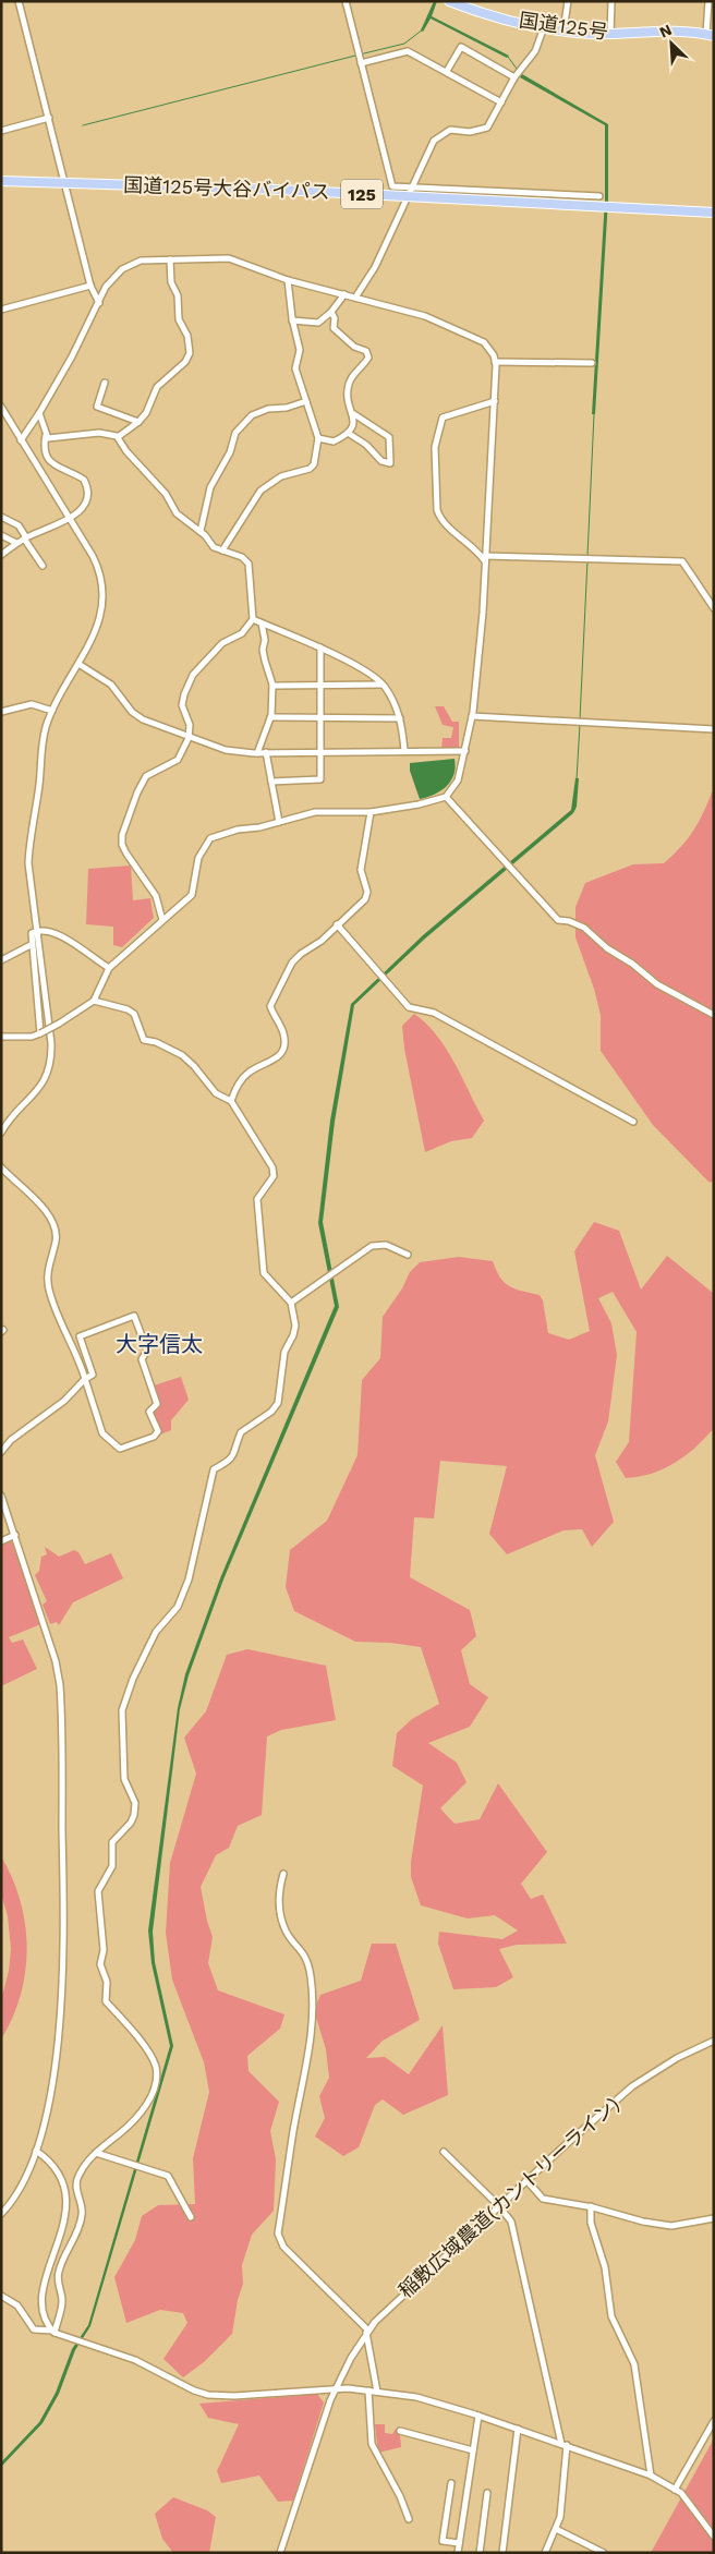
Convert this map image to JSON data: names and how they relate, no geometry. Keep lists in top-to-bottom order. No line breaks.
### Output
{"streets":{"highway":["国道125号","国道125号大谷バイパス","125"],"street":["稲敷広域農道(カントリーライン)"]},"districts":["大字信太"],"north":"top left"}
